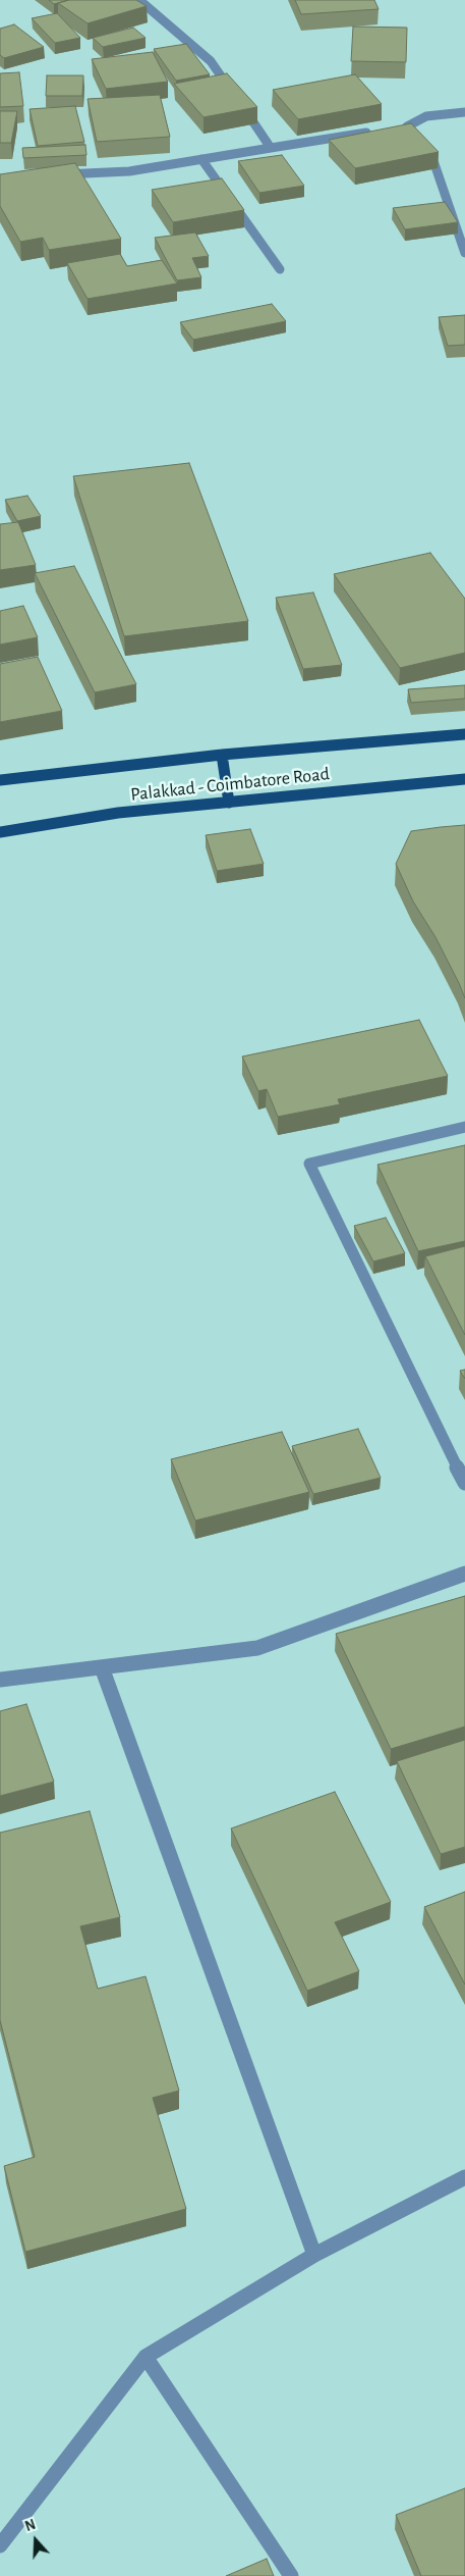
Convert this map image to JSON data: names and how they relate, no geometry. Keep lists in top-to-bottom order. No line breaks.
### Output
{"streets":{"main road":["Palakkad - Coimbatore Road"]},"north":"top"}
